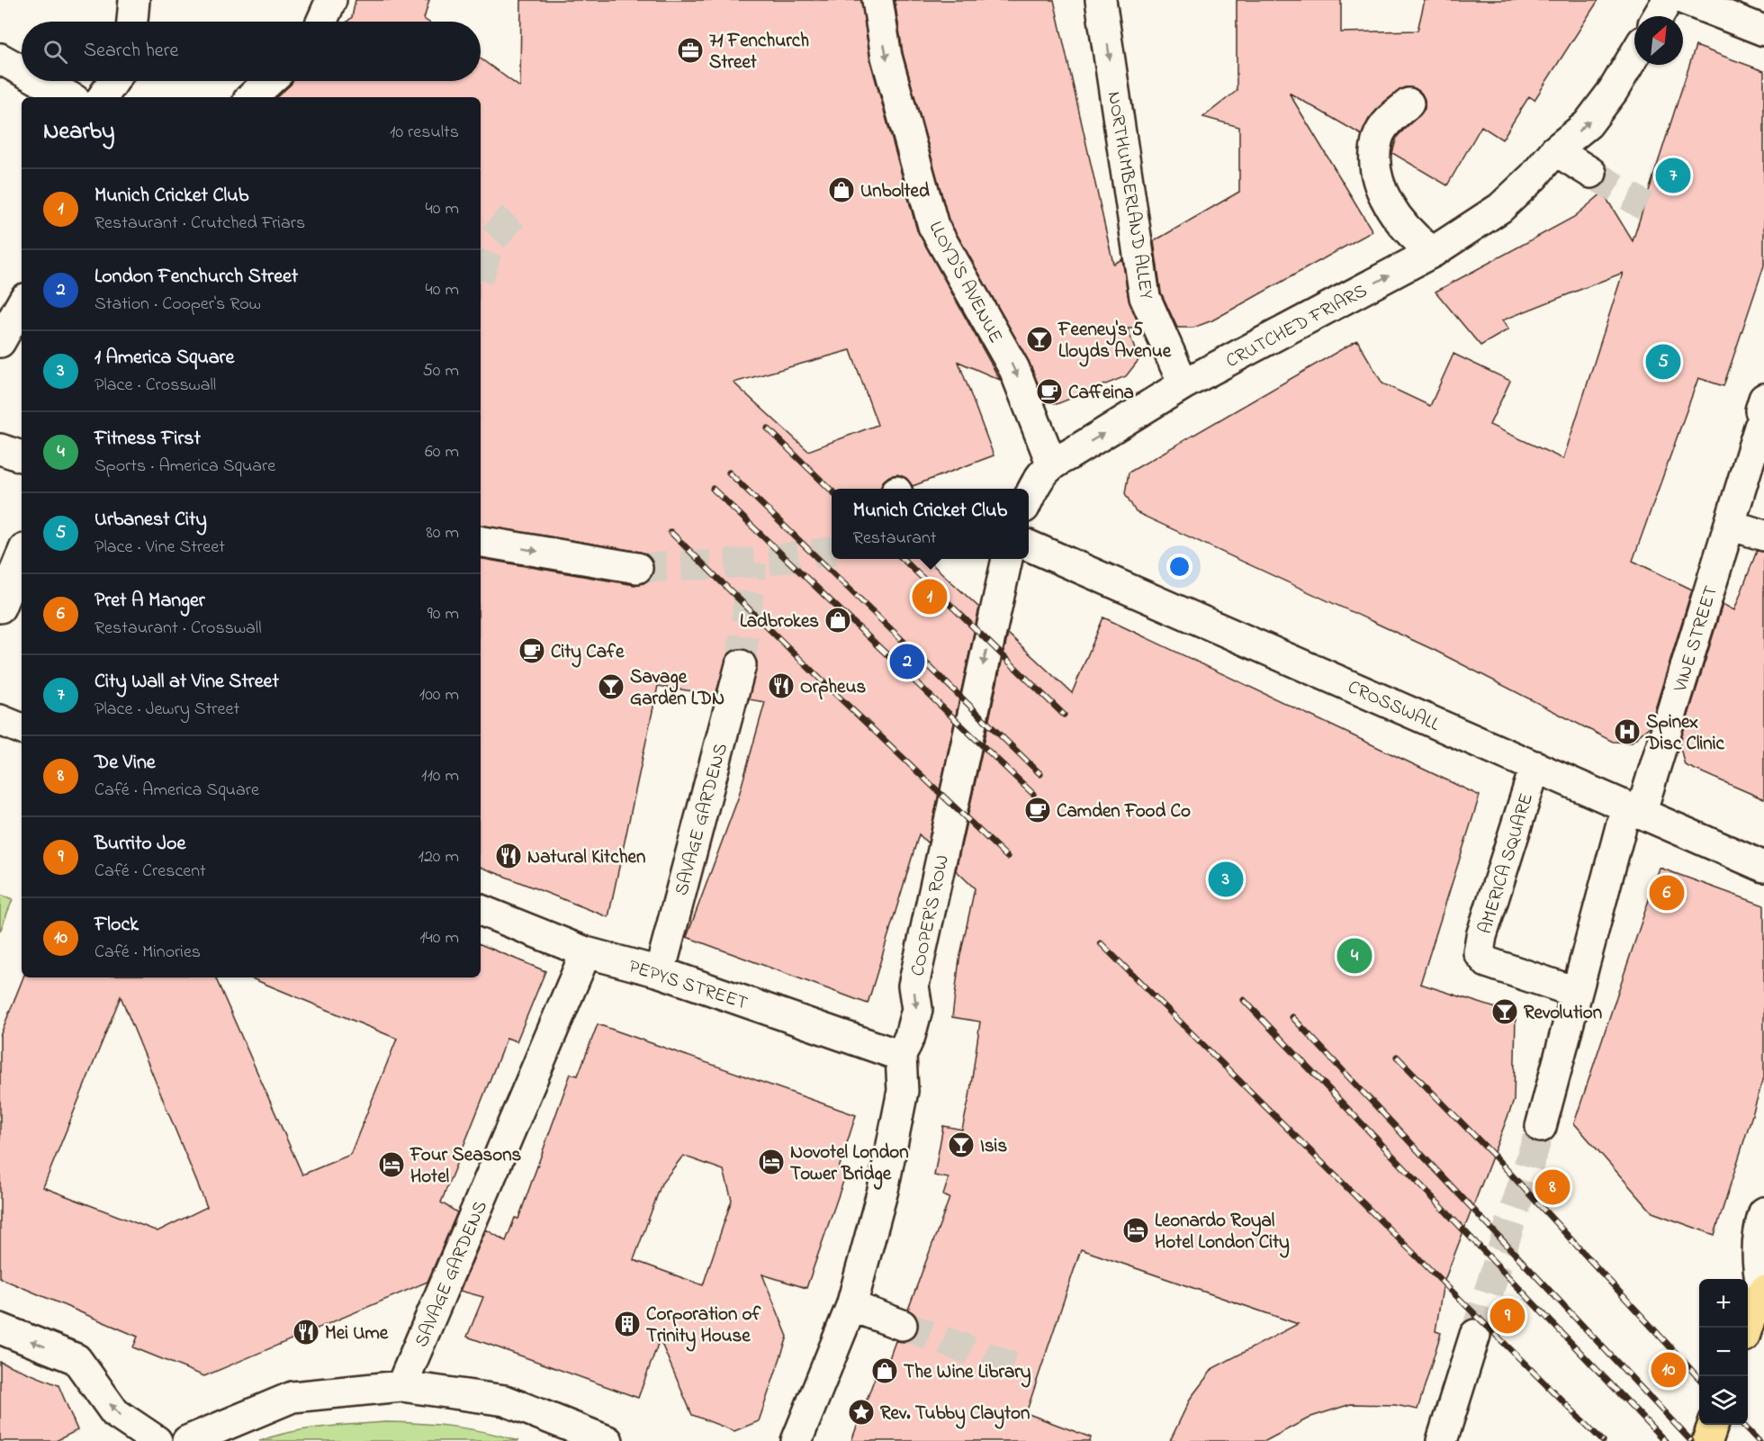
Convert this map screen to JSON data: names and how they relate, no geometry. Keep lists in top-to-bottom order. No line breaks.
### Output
{"streets":{"street":["NORTHUMBERLAND ALLEY","LLOYD'S AVENUE","CRUTCHED FRIARS","VINE STREET","CROSSWALL","SAVAGE GARDENS","AMERICA SQUARE","COOPER'S ROW","PEPYS STREET"]},"crossings":[["NORTHUMBERLAND ALLEY","CRUTCHED FRIARS"],["LLOYD'S AVENUE","CRUTCHED FRIARS"],["VINE STREET","CROSSWALL"],["CROSSWALL","AMERICA SQUARE"],["SAVAGE GARDENS","PEPYS STREET"],["COOPER'S ROW","PEPYS STREET"]],"one_way":["NORTHUMBERLAND ALLEY","LLOYD'S AVENUE","CRUTCHED FRIARS","COOPER'S ROW"],"places":{"office":["71 Fenchurch Street"],"shop":["Unbolted","Ladbrokes","The Wine Library"],"bar":["Feeney's 5 Lloyds Avenue","Savage Garden LDN","Revolution","Isis"],"cafe":["Caffeina","City Cafe","Camden Food Co"],"restaurant":["Orpheus","Natural Kitchen","Mei Ume"],"hospital":["Spinex Disc Clinic"],"hotel":["Novotel London Tower Bridge","Four Seasons Hotel","Leonardo Royal Hotel London City"],"building":["Corporation of Trinity House"],"place":["Rev. Tubby Clayton"]},"north":"top right","page":{"search":"Search here","heading":["Nearby","10 results"],"pins":["7","5","1","2","3","6","4","8","9","10"],"list":[{"mark":"1","name":"Munich Cricket Club","note":"Restaurant · Crutched Friars","value":"40 m"},{"mark":"2","name":"London Fenchurch Street","note":"Station · Cooper's Row","value":"40 m"},{"mark":"3","name":"1 America Square","note":"Place · Crosswall","value":"50 m"},{"mark":"4","name":"Fitness First","note":"Sports · America Square","value":"60 m"},{"mark":"5","name":"Urbanest City","note":"Place · Vine Street","value":"80 m"},{"mark":"6","name":"Pret A Manger","note":"Restaurant · Crosswall","value":"90 m"},{"mark":"7","name":"City Wall at Vine Street","note":"Place · Jewry Street","value":"100 m"},{"mark":"8","name":"De Vine","note":"Café · America Square","value":"110 m"},{"mark":"9","name":"Burrito Joe","note":"Café · Crescent","value":"120 m"},{"mark":"10","name":"Flock","note":"Café · Minories","value":"140 m"}],"popup":["Munich Cricket Club","Restaurant"],"map_buttons":["+","−"]}}
